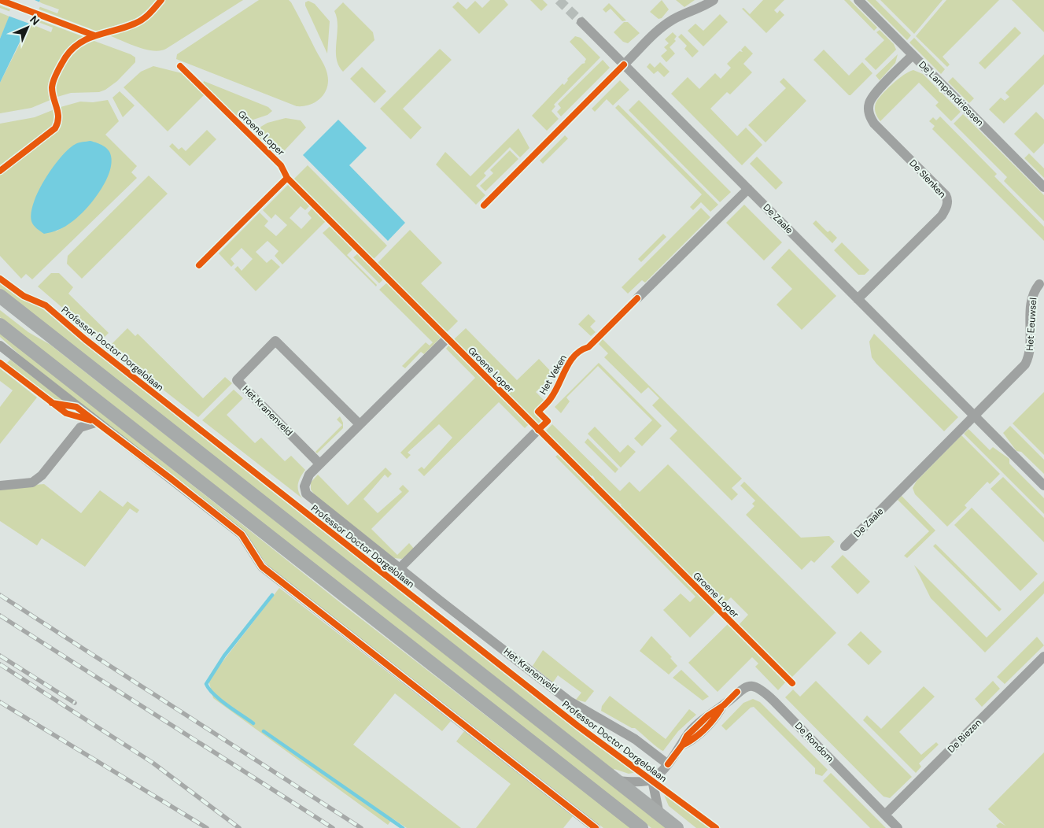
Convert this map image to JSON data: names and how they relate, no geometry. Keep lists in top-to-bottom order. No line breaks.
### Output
{"streets":{"street":["De Lampendriessen","De Slenken","De Zaale","Het Eeuwsel","Het Kranenveld","De Biezen","De Rondom"],"cycle path":["Groene Loper","Professor Doctor Dorgelolaan","Het Veken"]},"crossings":[["De Lampendriessen","De Slenken"],["De Slenken","De Zaale"],["De Zaale","Het Eeuwsel"],["Het Kranenveld","De Rondom"],["De Biezen","De Rondom"]],"north":"top right"}
